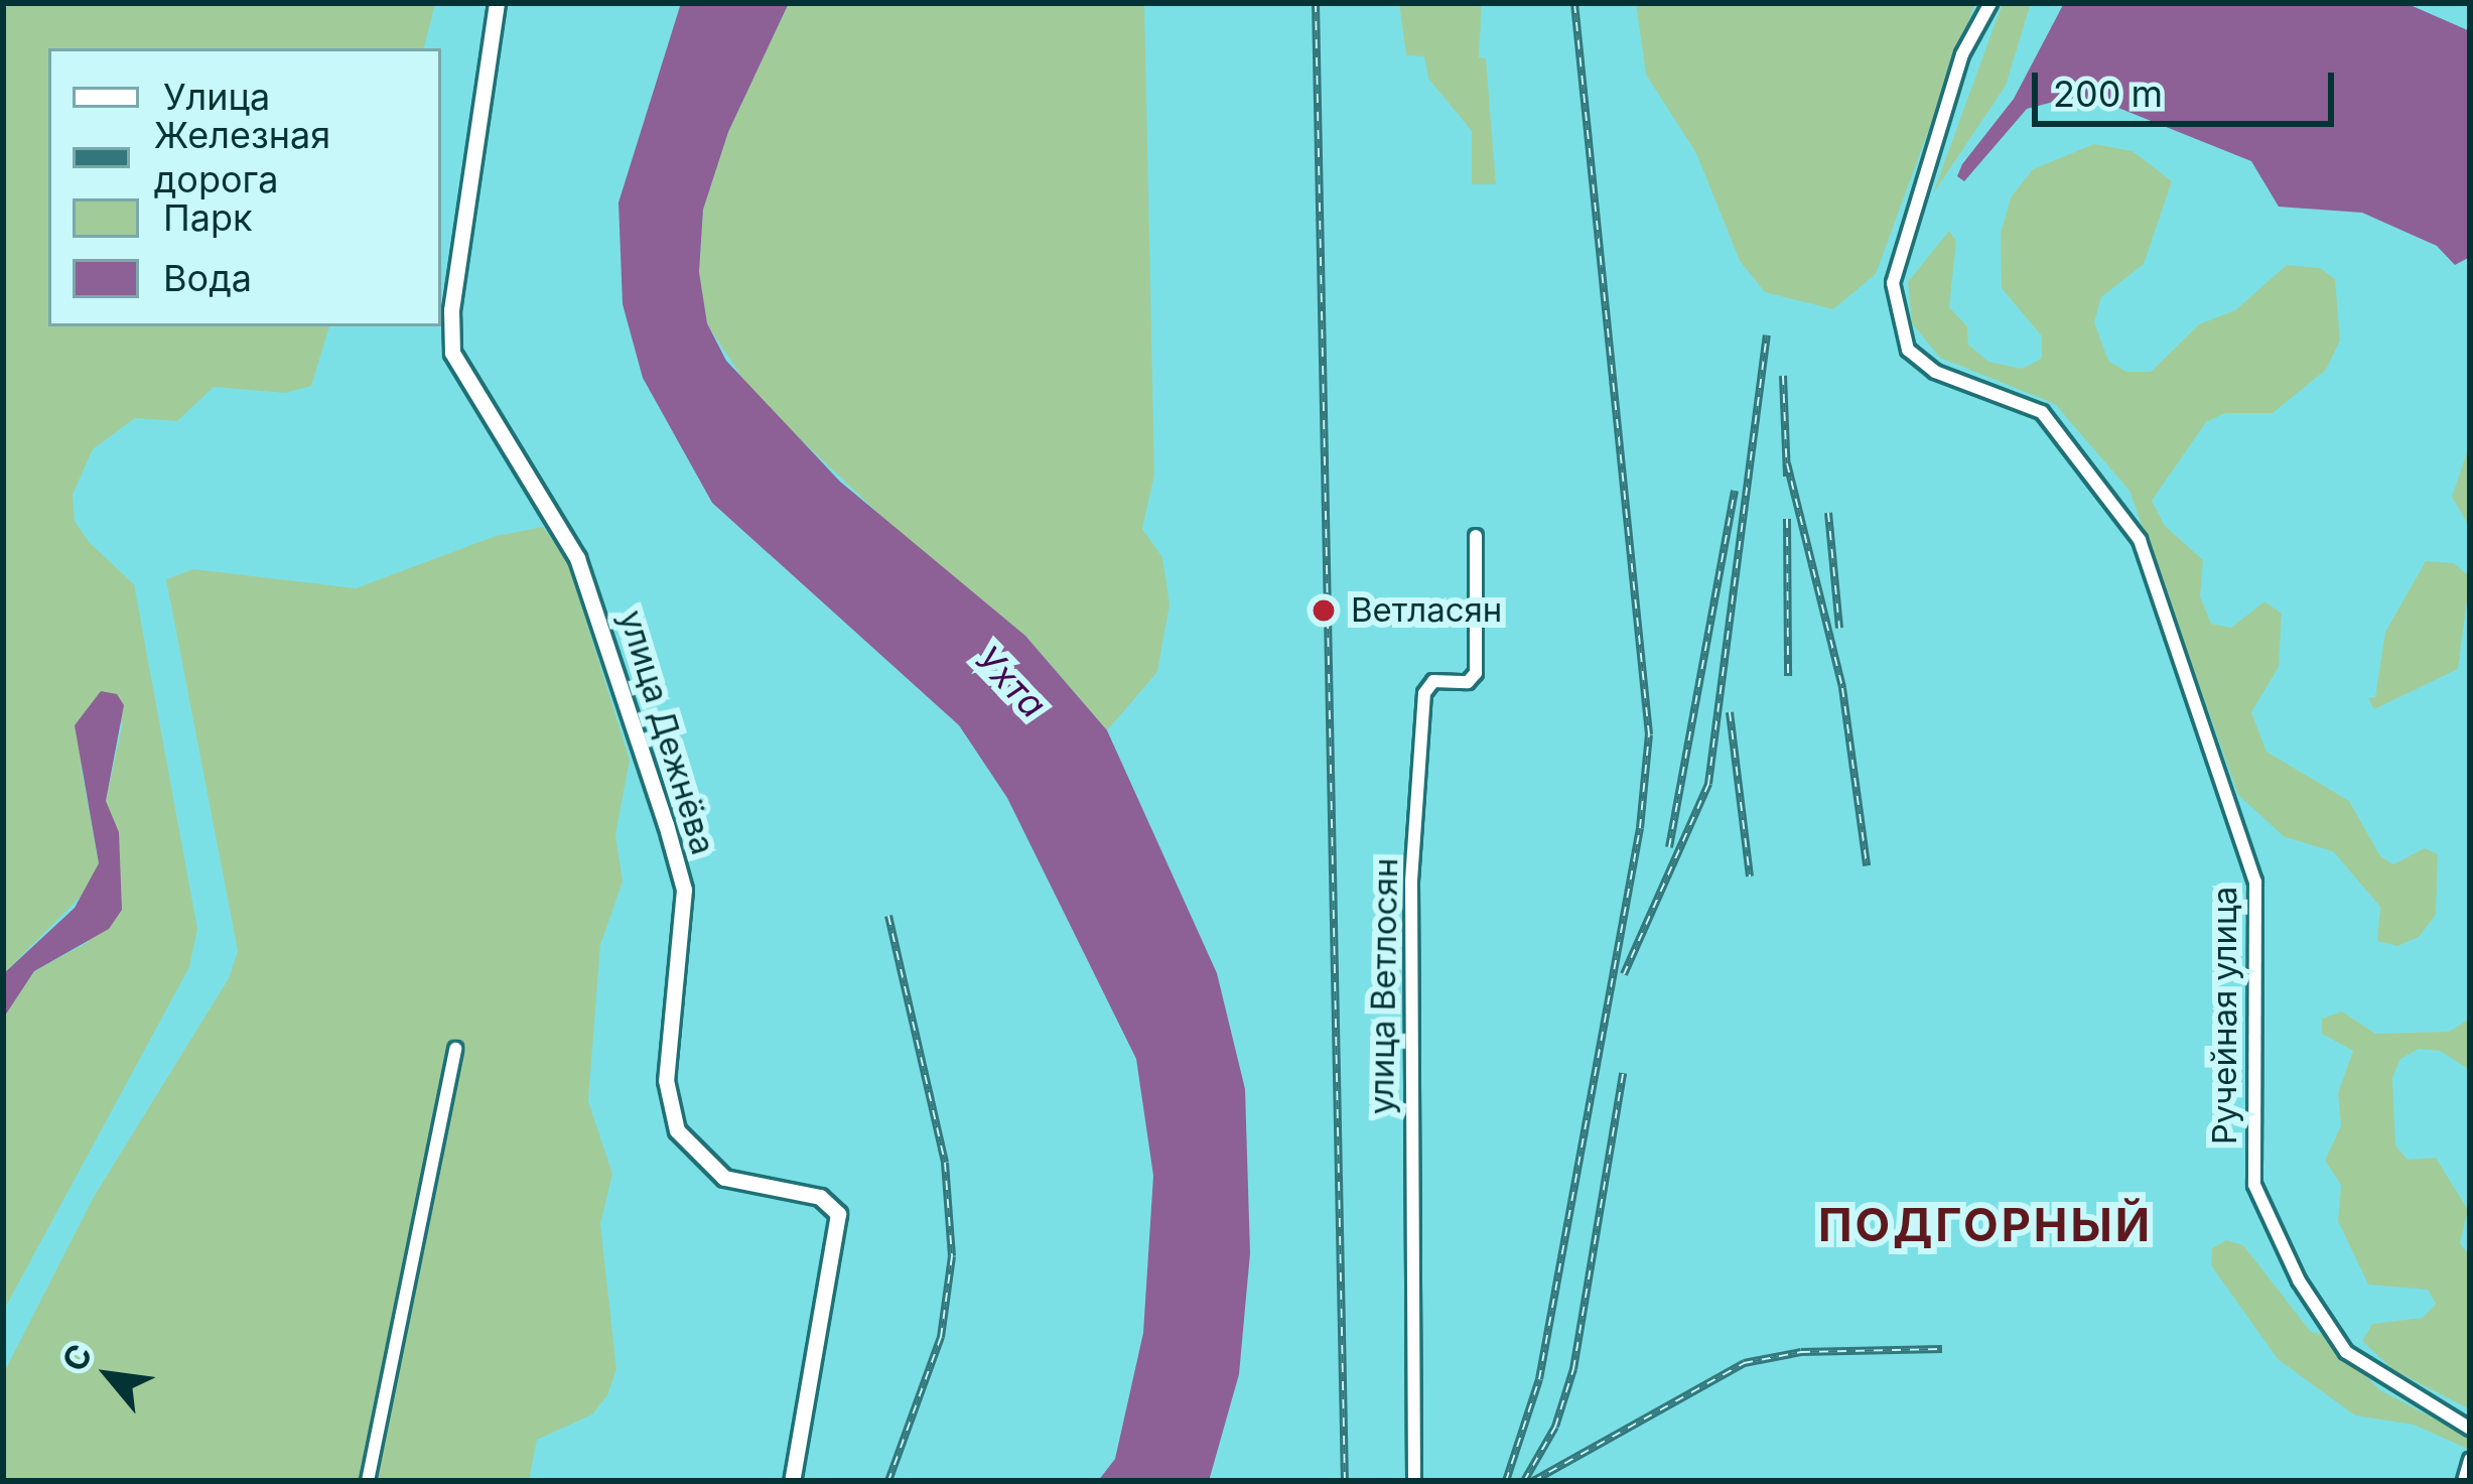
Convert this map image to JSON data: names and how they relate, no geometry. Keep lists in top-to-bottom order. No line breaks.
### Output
{"streets":{"street":["улица Дежнёва","улица Ветлосян","Ручейная улица"]},"districts":["ПОДГОРНЫЙ"],"water":["Ухта"],"places":["Ветласян"],"legend":["Улица","Железная дорога","Парк","Вода"],"scale_bar":"200 m","north":"top left"}
